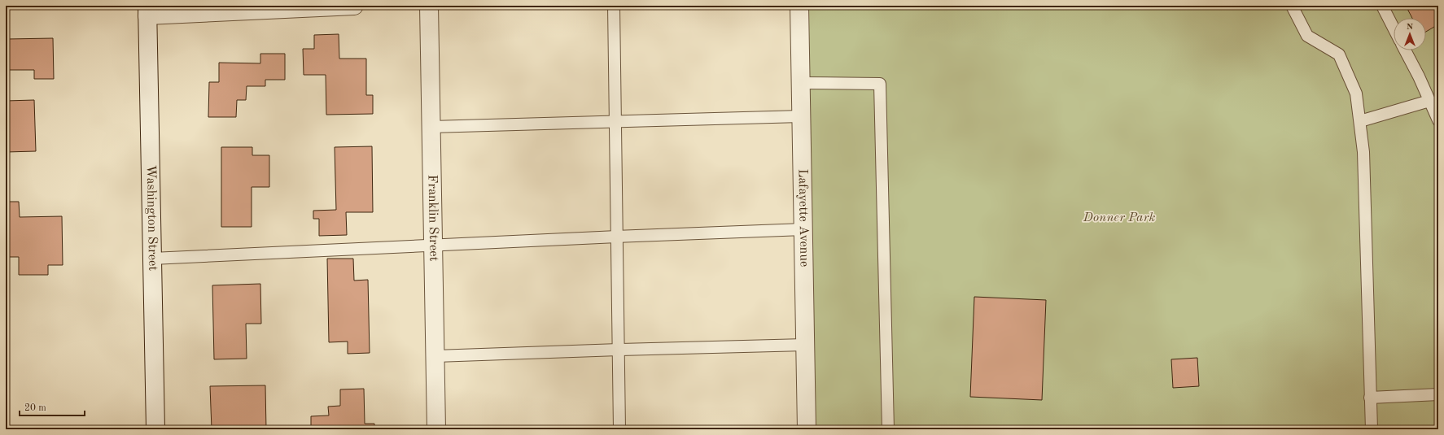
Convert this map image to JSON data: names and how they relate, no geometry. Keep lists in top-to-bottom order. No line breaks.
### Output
{"streets":{"street":["Lafayette Avenue","Washington Street","Franklin Street"]},"parks":["Donner Park"],"scale_bar":"20 m","north":"top"}
